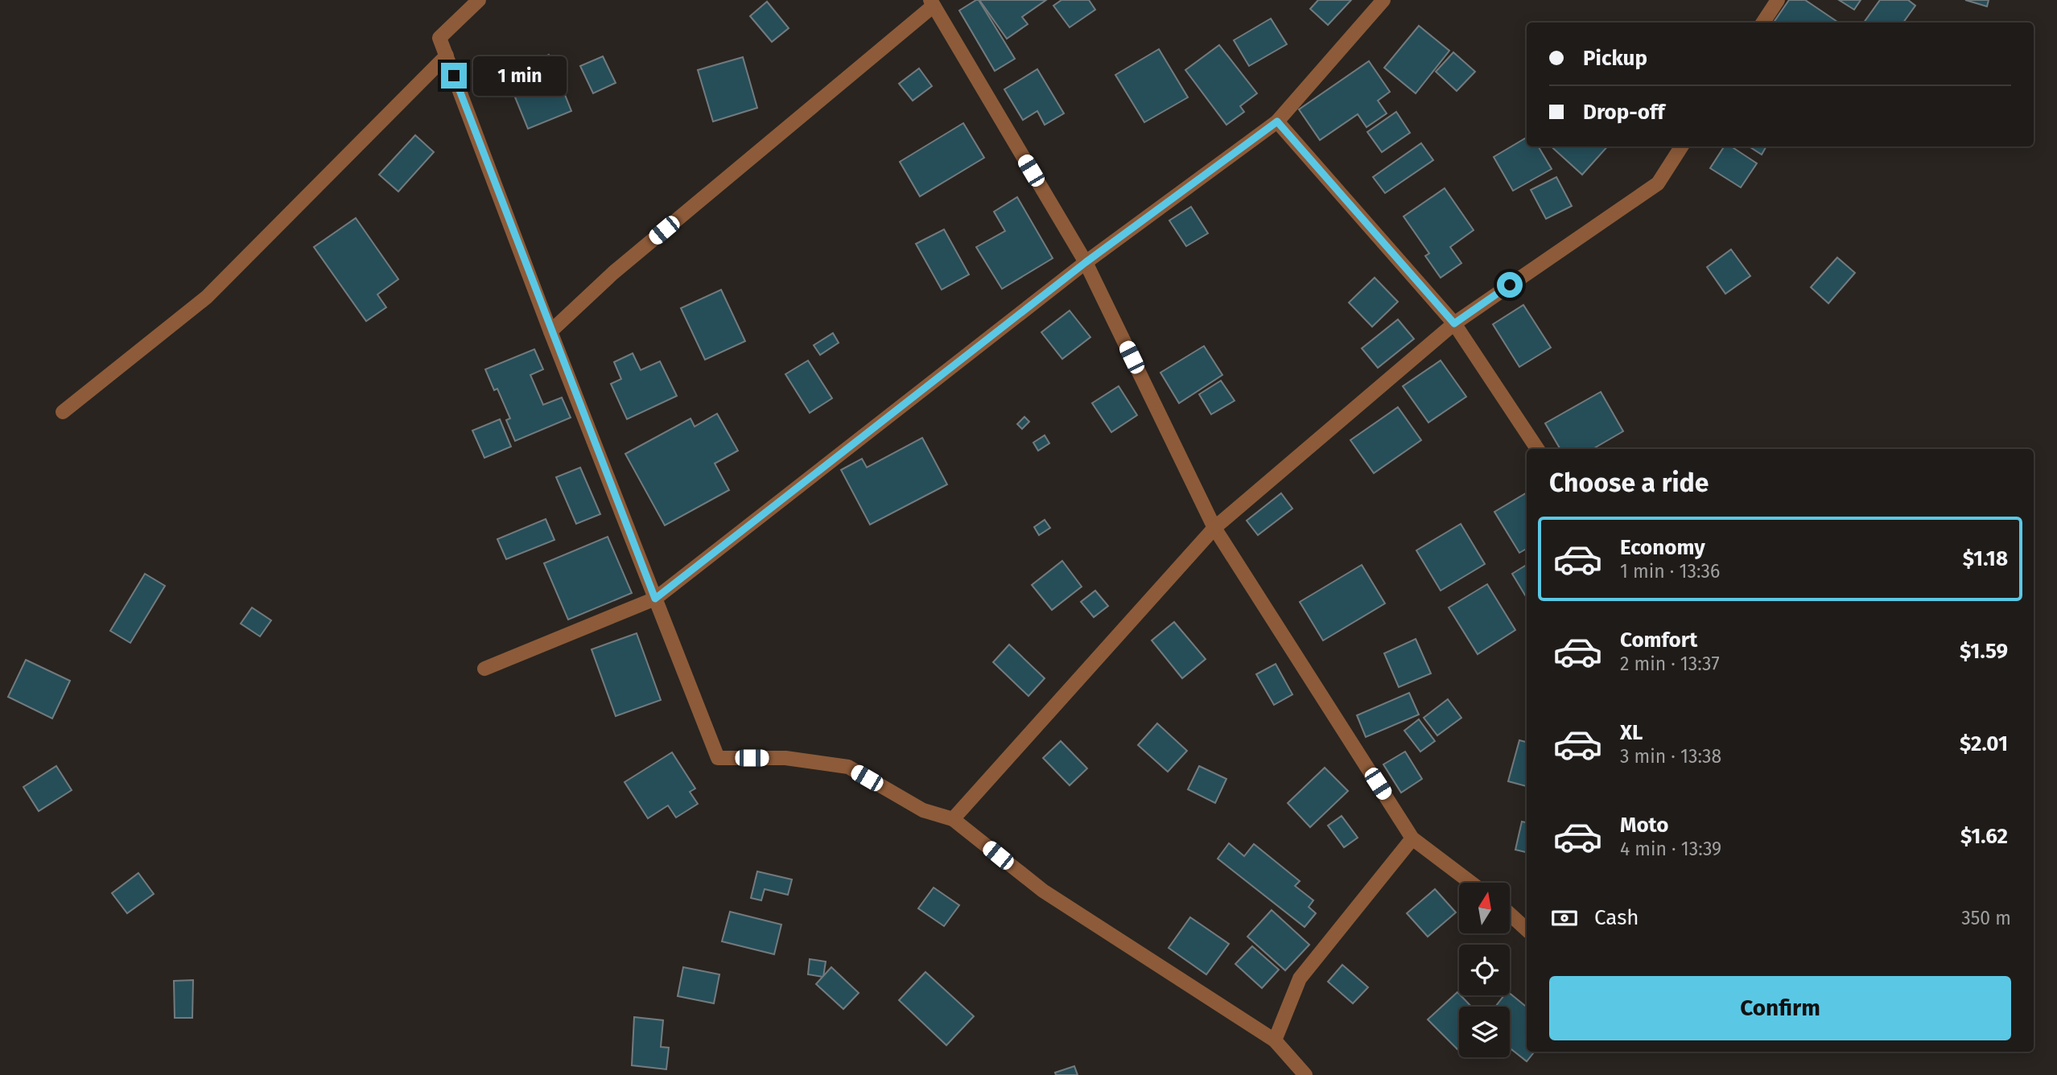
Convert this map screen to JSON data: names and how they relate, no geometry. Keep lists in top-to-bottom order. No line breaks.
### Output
{"north":"top","page":{"banner":["Pickup","Drop-off"],"bubble":"1 min","heading":"Choose a ride","list":[{"name":"Economy","note":"1 min · 13:36","value":"$1.18"},{"name":"Comfort","note":"2 min · 13:37","value":"$1.59"},{"name":"XL","note":"3 min · 13:38","value":"$2.01"},{"name":"Moto","note":"4 min · 13:39","value":"$1.62"}],"pay":["Cash","350 m"],"buttons":"Confirm"}}
